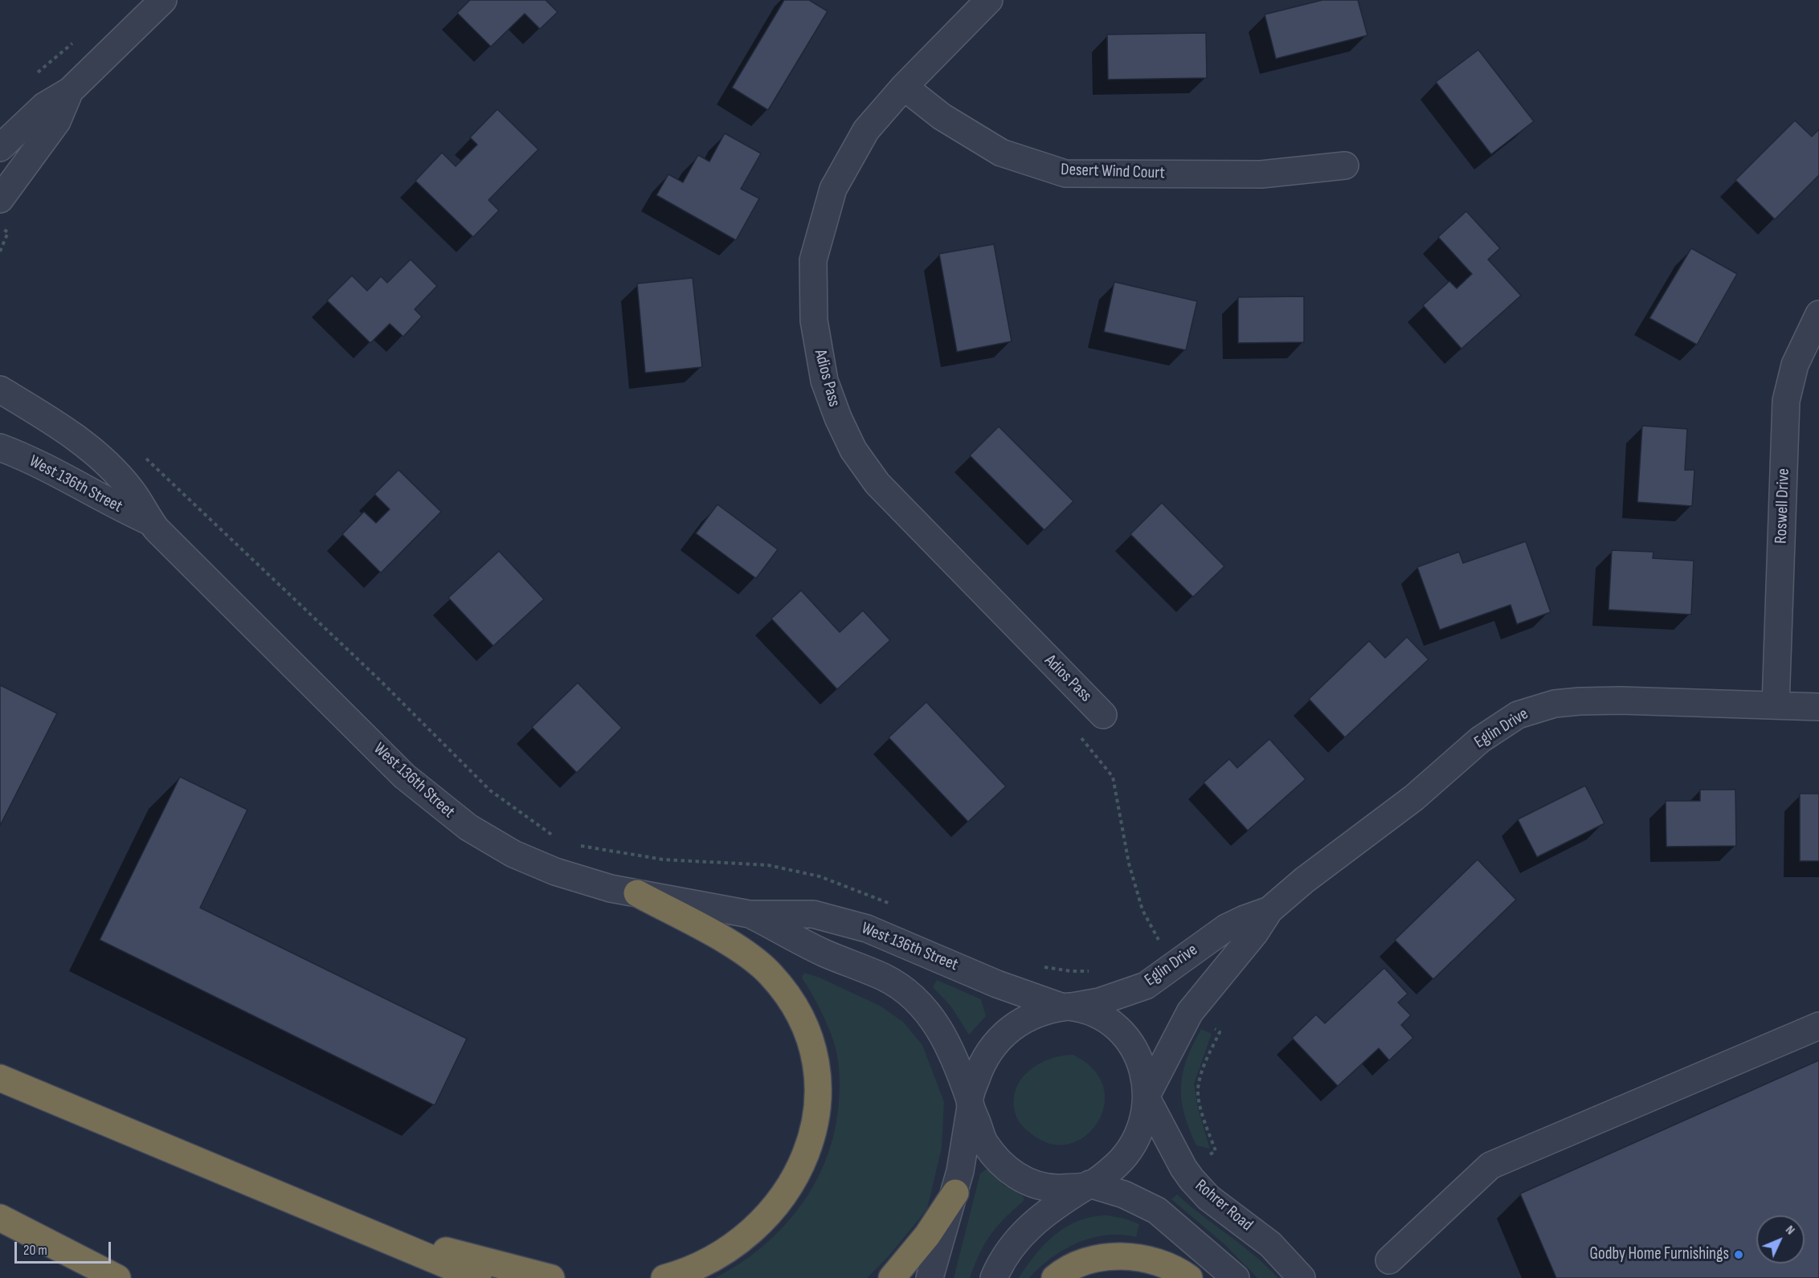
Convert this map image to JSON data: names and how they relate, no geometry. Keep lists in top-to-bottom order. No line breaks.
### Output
{"streets":{"street":["Desert Wind Court","Adios Pass","West 136th Street","Roswell Drive","Eglin Drive","Rohrer Road"]},"crossings":[["Desert Wind Court","Adios Pass"],["West 136th Street","Eglin Drive"],["West 136th Street","Rohrer Road"],["Roswell Drive","Eglin Drive"],["Eglin Drive","Rohrer Road"]],"places":["Godby Home Furnishings"],"scale_bar":"20 m","north":"top right"}
